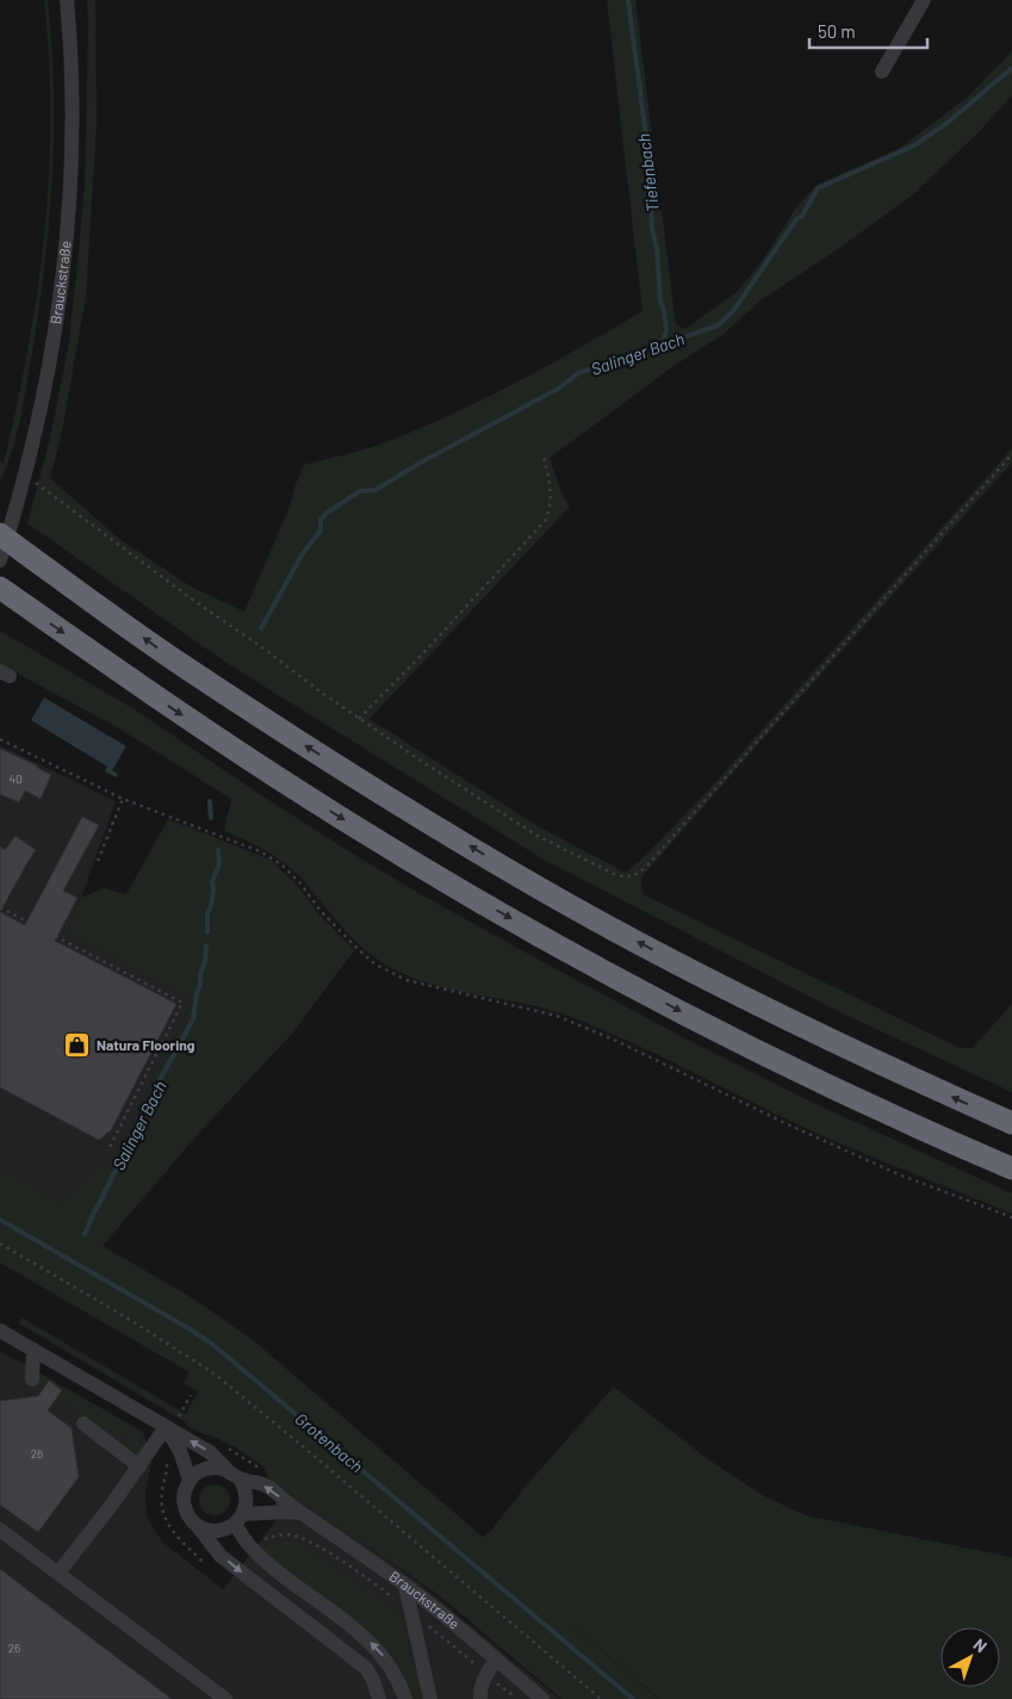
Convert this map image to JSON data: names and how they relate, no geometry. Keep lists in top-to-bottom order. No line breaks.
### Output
{"streets":{"street":["Brauckstraße"]},"water":["Tiefenbach","Salinger Bach","Grotenbach"],"places":{"shop":["Natura Flooring"]},"house_numbers":["40","26","26"],"scale_bar":"50 m","north":"top right"}
